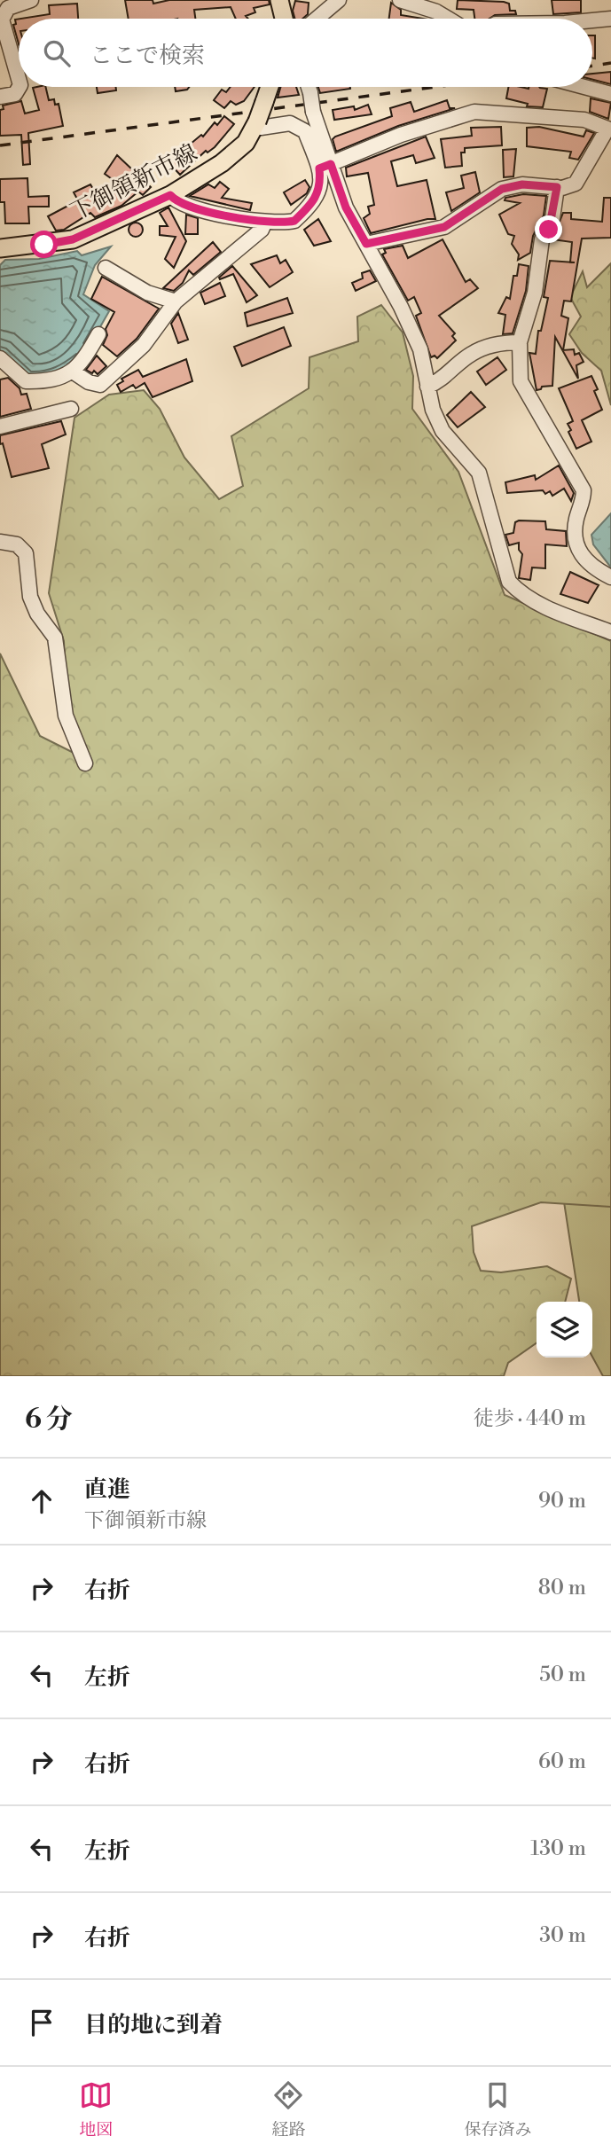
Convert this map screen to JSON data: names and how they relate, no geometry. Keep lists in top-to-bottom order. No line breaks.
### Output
{"streets":{"main road":["下御領新市線"]},"page":{"search":"ここで検索","heading":["6 分","徒歩 · 440 m"],"list":[["直進","下御領新市線","90 m"],["右折","80 m"],["左折","50 m"],["右折","60 m"],["左折","130 m"],["右折","30 m"],"目的地に到着"],"nav":["地図","経路","保存済み"]}}
